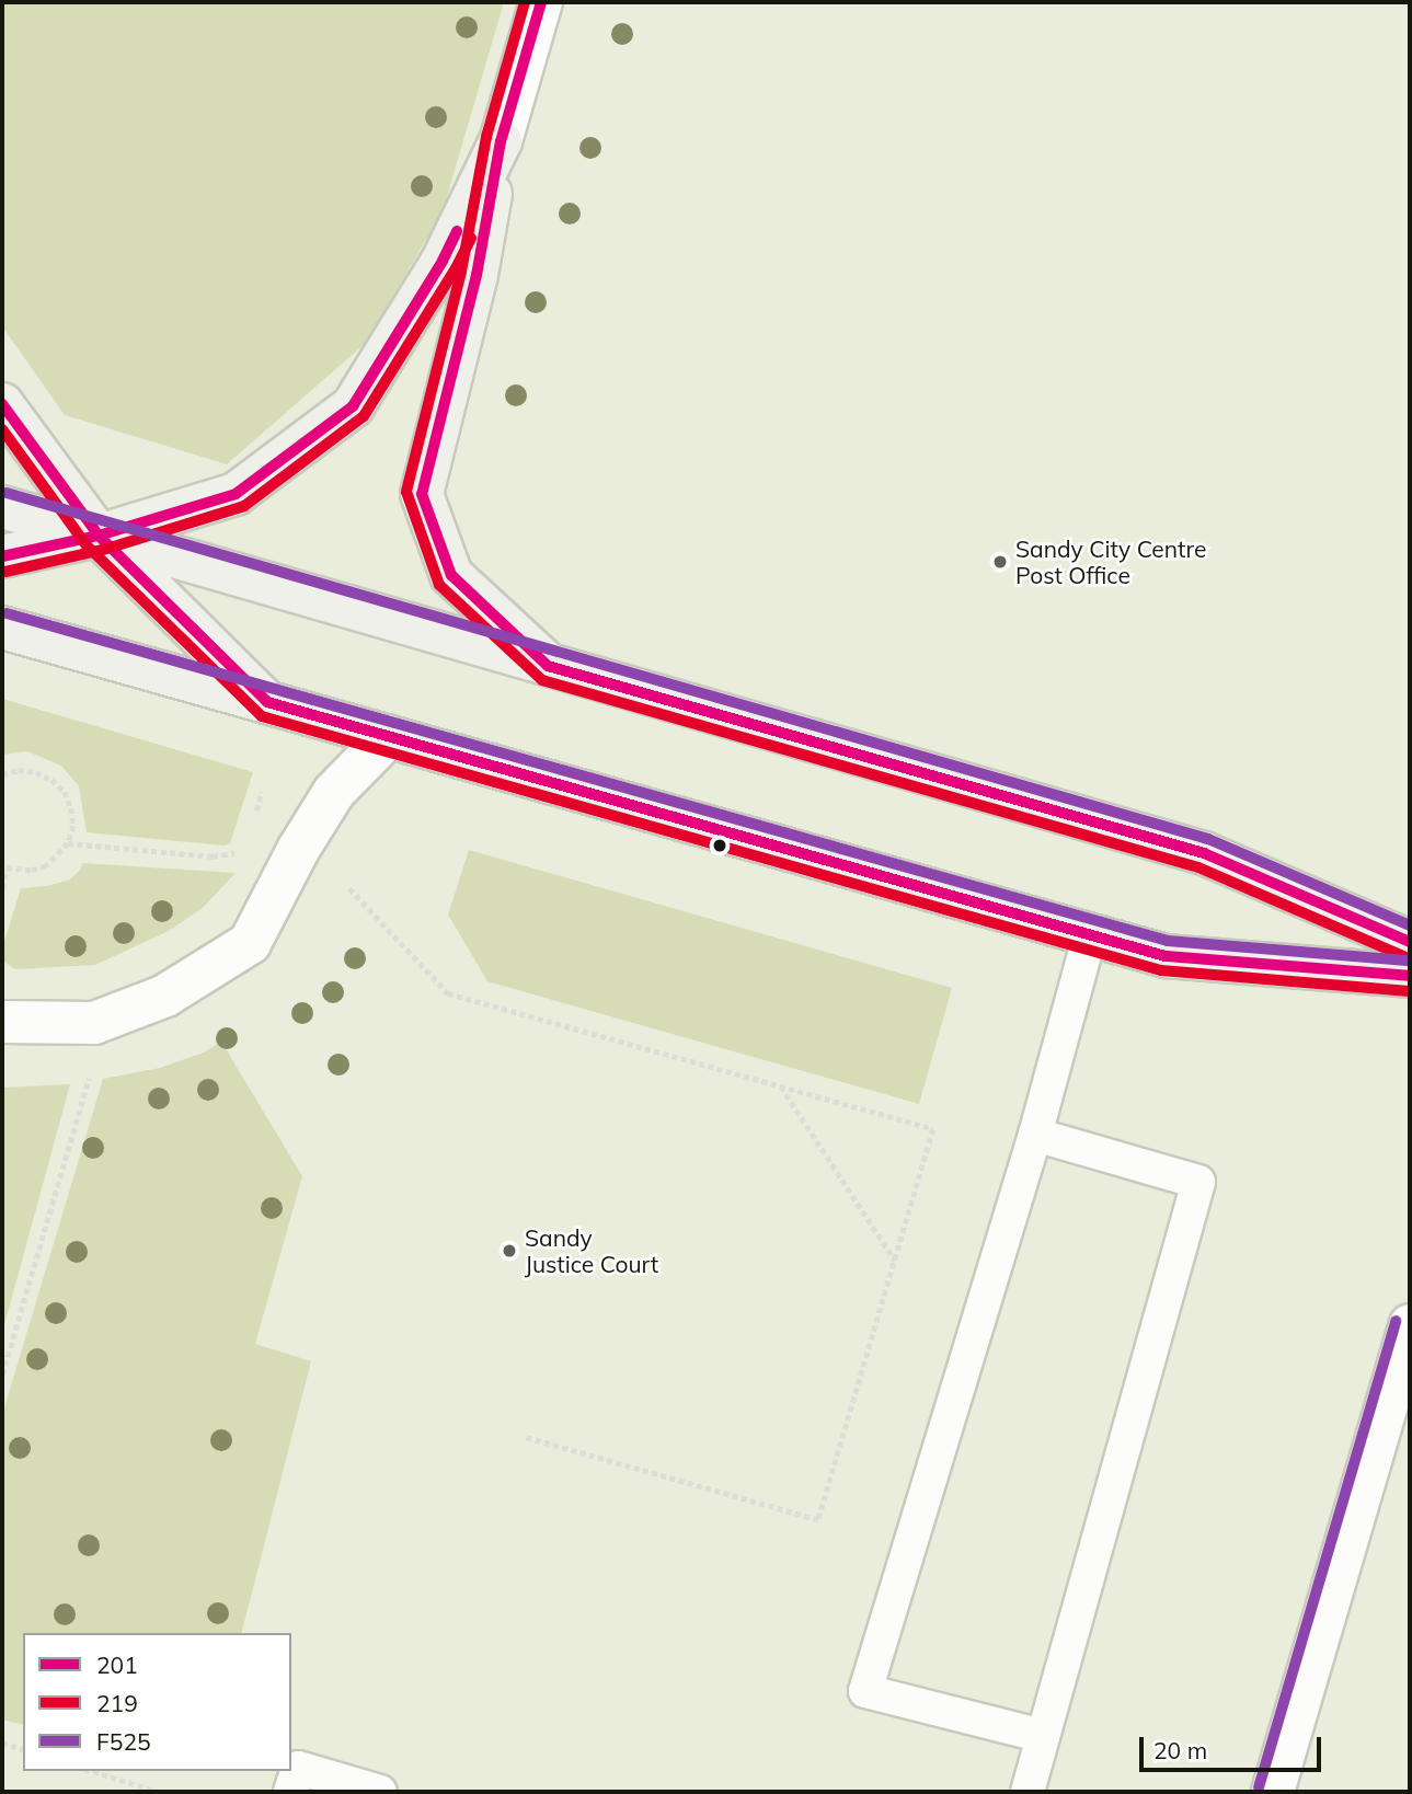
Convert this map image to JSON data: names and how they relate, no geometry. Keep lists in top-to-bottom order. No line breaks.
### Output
{"places":["Sandy City Centre Post Office","Sandy Justice Court"],"lines":["transit line 201","transit line 219","transit line F525"],"legend":["201","219","F525"],"scale_bar":"20 m"}
